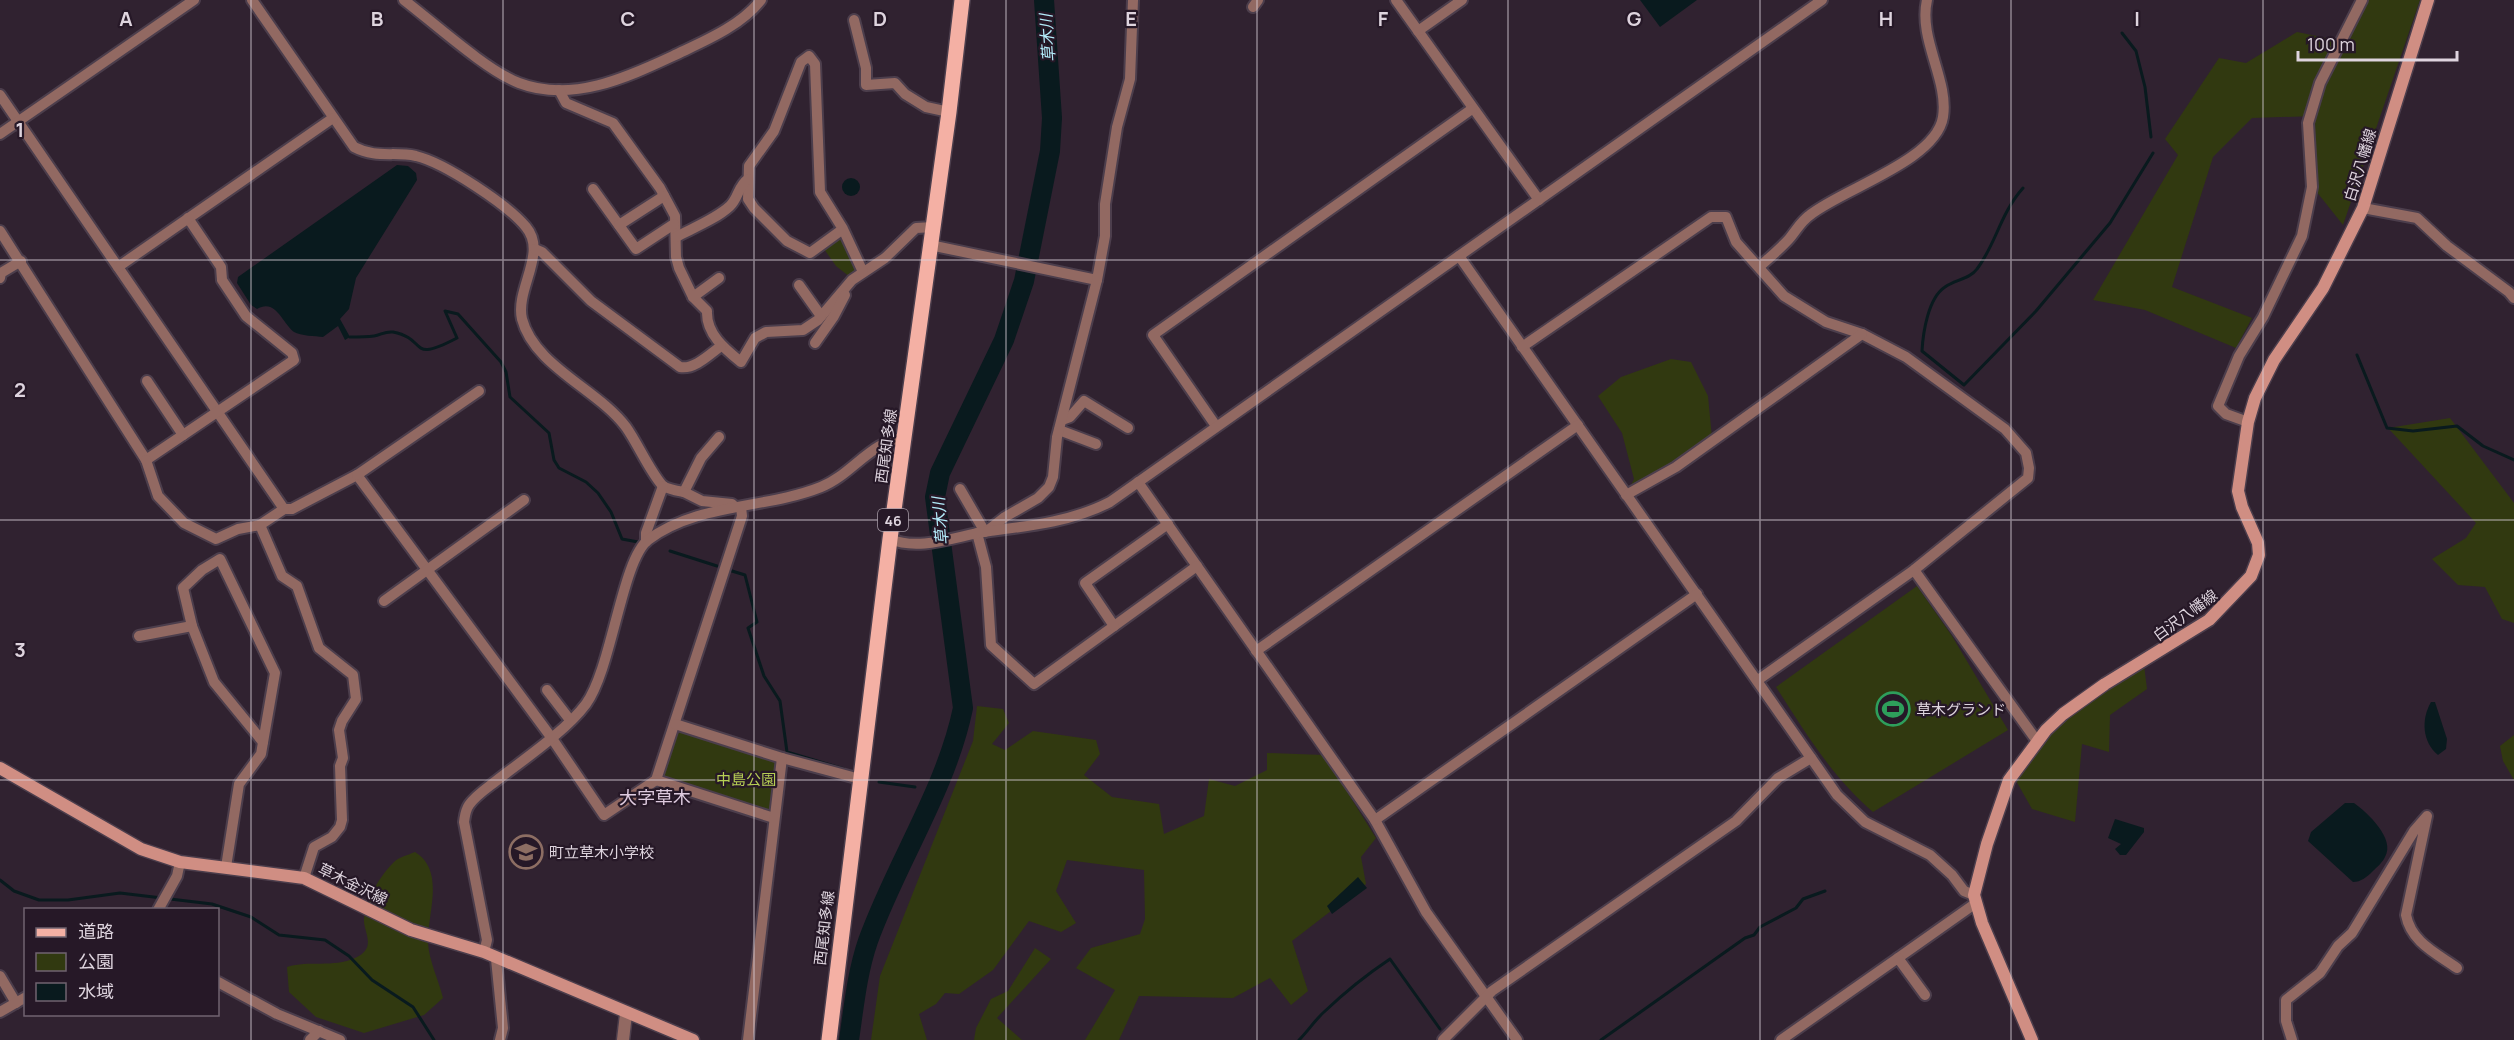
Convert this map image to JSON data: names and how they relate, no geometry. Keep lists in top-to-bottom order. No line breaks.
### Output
{"streets":{"main road":["白沢八幡線","西尾知多線","46","草木金沢線"]},"districts":["大字草木"],"water":["草木川"],"parks":["中島公園"],"places":{"sports":["草木グランド"],"school or university":["町立草木小学校"]},"legend":["道路","公園","水域"],"scale_bar":"100 m","grid":{"columns":["A","B","C","D","E","F","G","H","I"],"rows":["1","2","3"]}}
